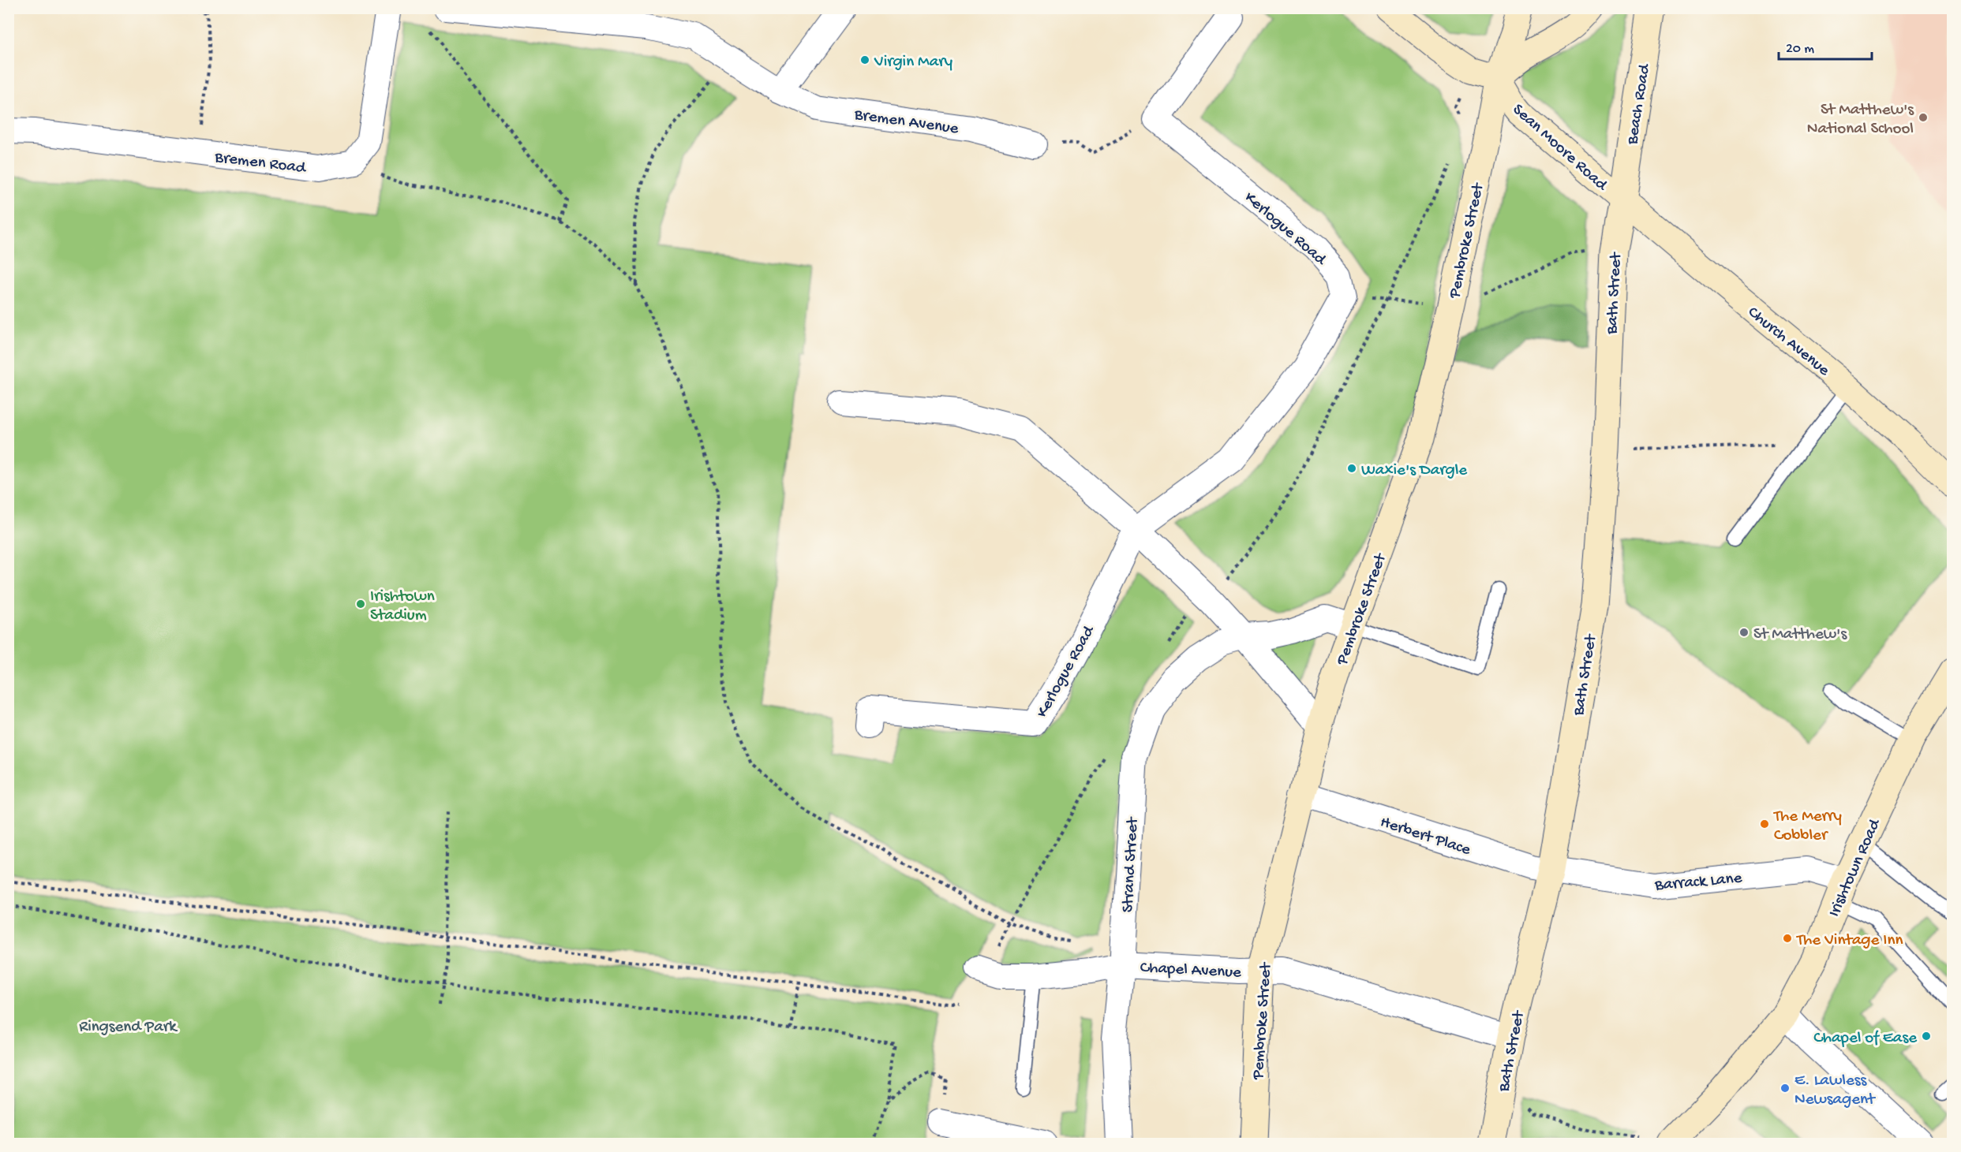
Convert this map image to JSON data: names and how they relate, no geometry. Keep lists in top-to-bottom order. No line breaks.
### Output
{"streets":{"main road":["Beach Road","Sean Moore Road","Pembroke Street","Bath Street","Church Avenue","Irishtown Road"],"street":["Bremen Avenue","Bremen Road","Kerlogue Road","Herbert Place","Strand Street","Barrack Lane","Chapel Avenue"]},"crossings":[["Beach Road","Sean Moore Road"],["Beach Road","Bath Street"],["Beach Road","Church Avenue"],["Sean Moore Road","Pembroke Street"],["Sean Moore Road","Bath Street"],["Sean Moore Road","Church Avenue"],["Pembroke Street","Herbert Place"],["Pembroke Street","Chapel Avenue"],["Bath Street","Church Avenue"],["Bath Street","Herbert Place"],["Bath Street","Barrack Lane"],["Bath Street","Chapel Avenue"],["Herbert Place","Barrack Lane"],["Strand Street","Chapel Avenue"],["Irishtown Road","Barrack Lane"]],"parks":["Ringsend Park"],"places":["Virgin Mary","St Matthew's National School","Waxie's Dargle","Irishtown Stadium","St Matthew's","The Merry Cobbler","The Vintage Inn","Chapel of Ease","E. Lawless Newsagent"],"scale_bar":"20 m"}
